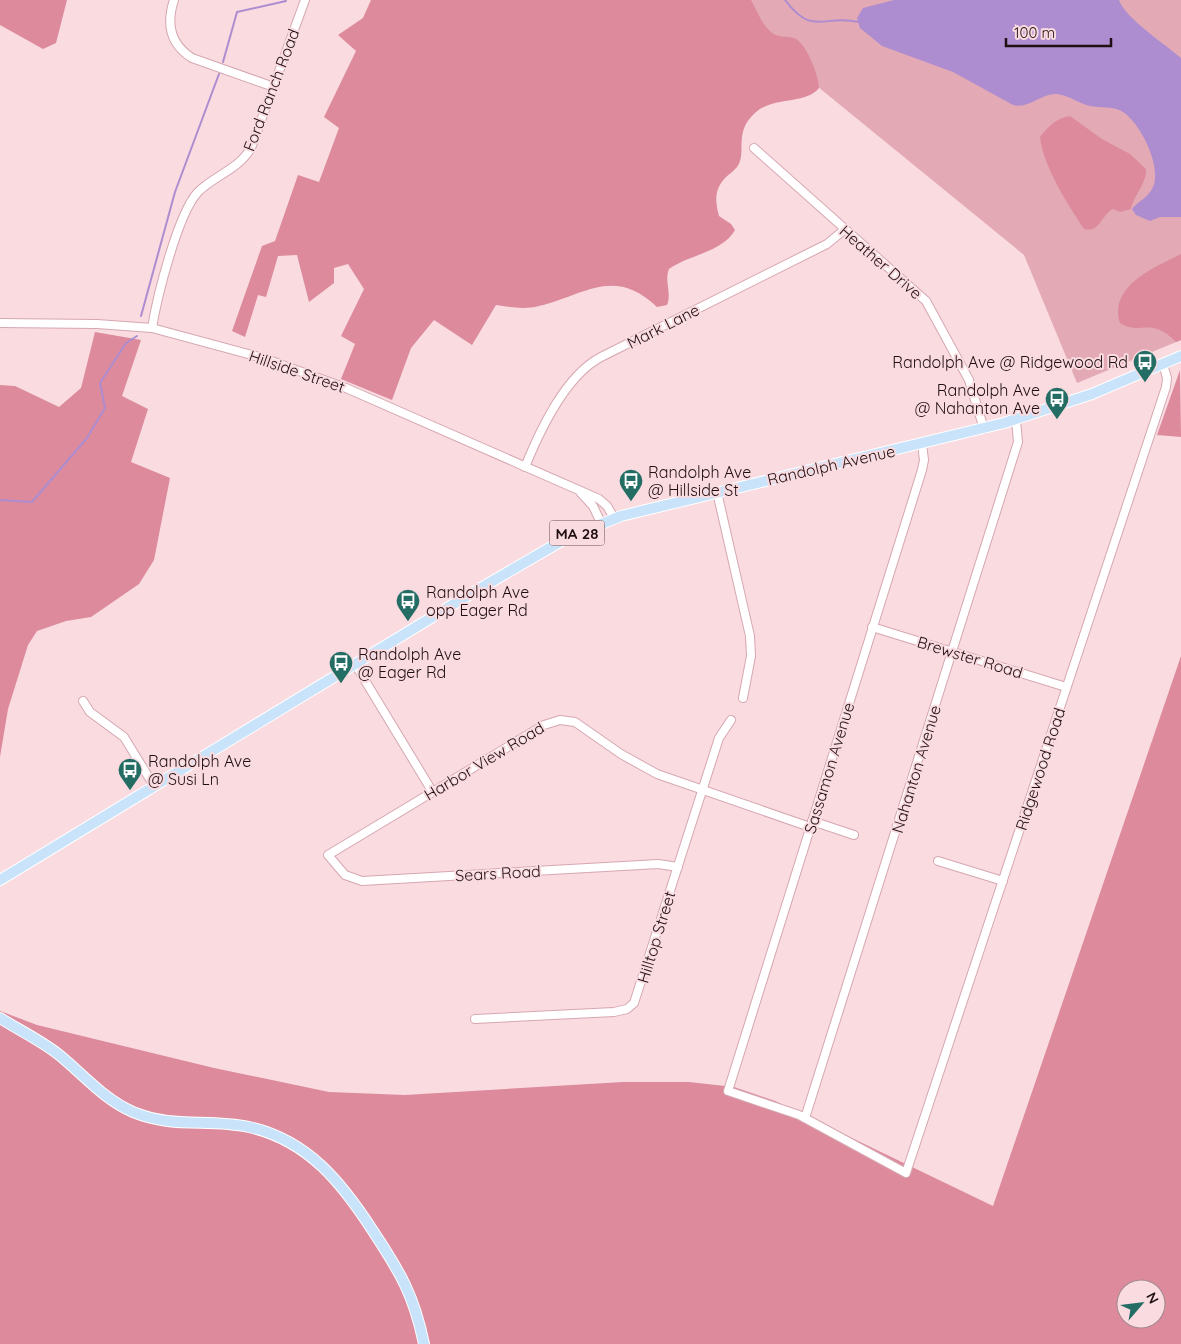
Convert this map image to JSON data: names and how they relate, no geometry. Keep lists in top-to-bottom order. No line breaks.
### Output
{"streets":{"main road":["Randolph Avenue","MA 28"],"street":["Ford Ranch Road","Heather Drive","Mark Lane","Hillside Street","Brewster Road","Harbor View Road","Sassamon Avenue","Nahanton Avenue","Ridgewood Road","Sears Road","Hilltop Street"]},"crossings":[["Ford Ranch Road","Hillside Street"],["Heather Drive","Mark Lane"],["Heather Drive","Randolph Avenue"],["Mark Lane","Hillside Street"],["Hillside Street","Randolph Avenue"],["Randolph Avenue","Sassamon Avenue"],["Randolph Avenue","Nahanton Avenue"],["Randolph Avenue","Ridgewood Road"],["Brewster Road","Sassamon Avenue"],["Brewster Road","Nahanton Avenue"],["Brewster Road","Ridgewood Road"],["Harbor View Road","Sassamon Avenue"],["Harbor View Road","Sears Road"],["Harbor View Road","Hilltop Street"],["Sassamon Avenue","Nahanton Avenue"],["Sassamon Avenue","Ridgewood Road"],["Nahanton Avenue","Ridgewood Road"],["Sears Road","Hilltop Street"]],"places":{"bus stop":["Randolph Ave @ Ridgewood Rd","Randolph Ave @ Nahanton Ave","Randolph Ave @ Hillside St","Randolph Ave opp Eager Rd","Randolph Ave @ Eager Rd","Randolph Ave @ Susi Ln"]},"scale_bar":"100 m","north":"top right"}
